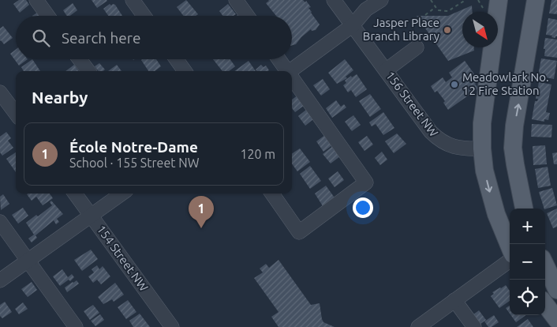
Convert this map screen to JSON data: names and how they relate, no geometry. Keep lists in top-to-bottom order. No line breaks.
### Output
{"streets":{"street":["156 Street NW","154 Street NW"]},"places":["Jasper Place Branch Library","Meadowlark No. 12 Fire Station"],"north":"bottom right","page":{"search":"Search here","heading":"Nearby","list":[{"mark":"1","name":"École Notre-Dame","note":"School · 155 Street NW","value":"120 m"}],"pins":"1","map_buttons":["+","−"]}}
